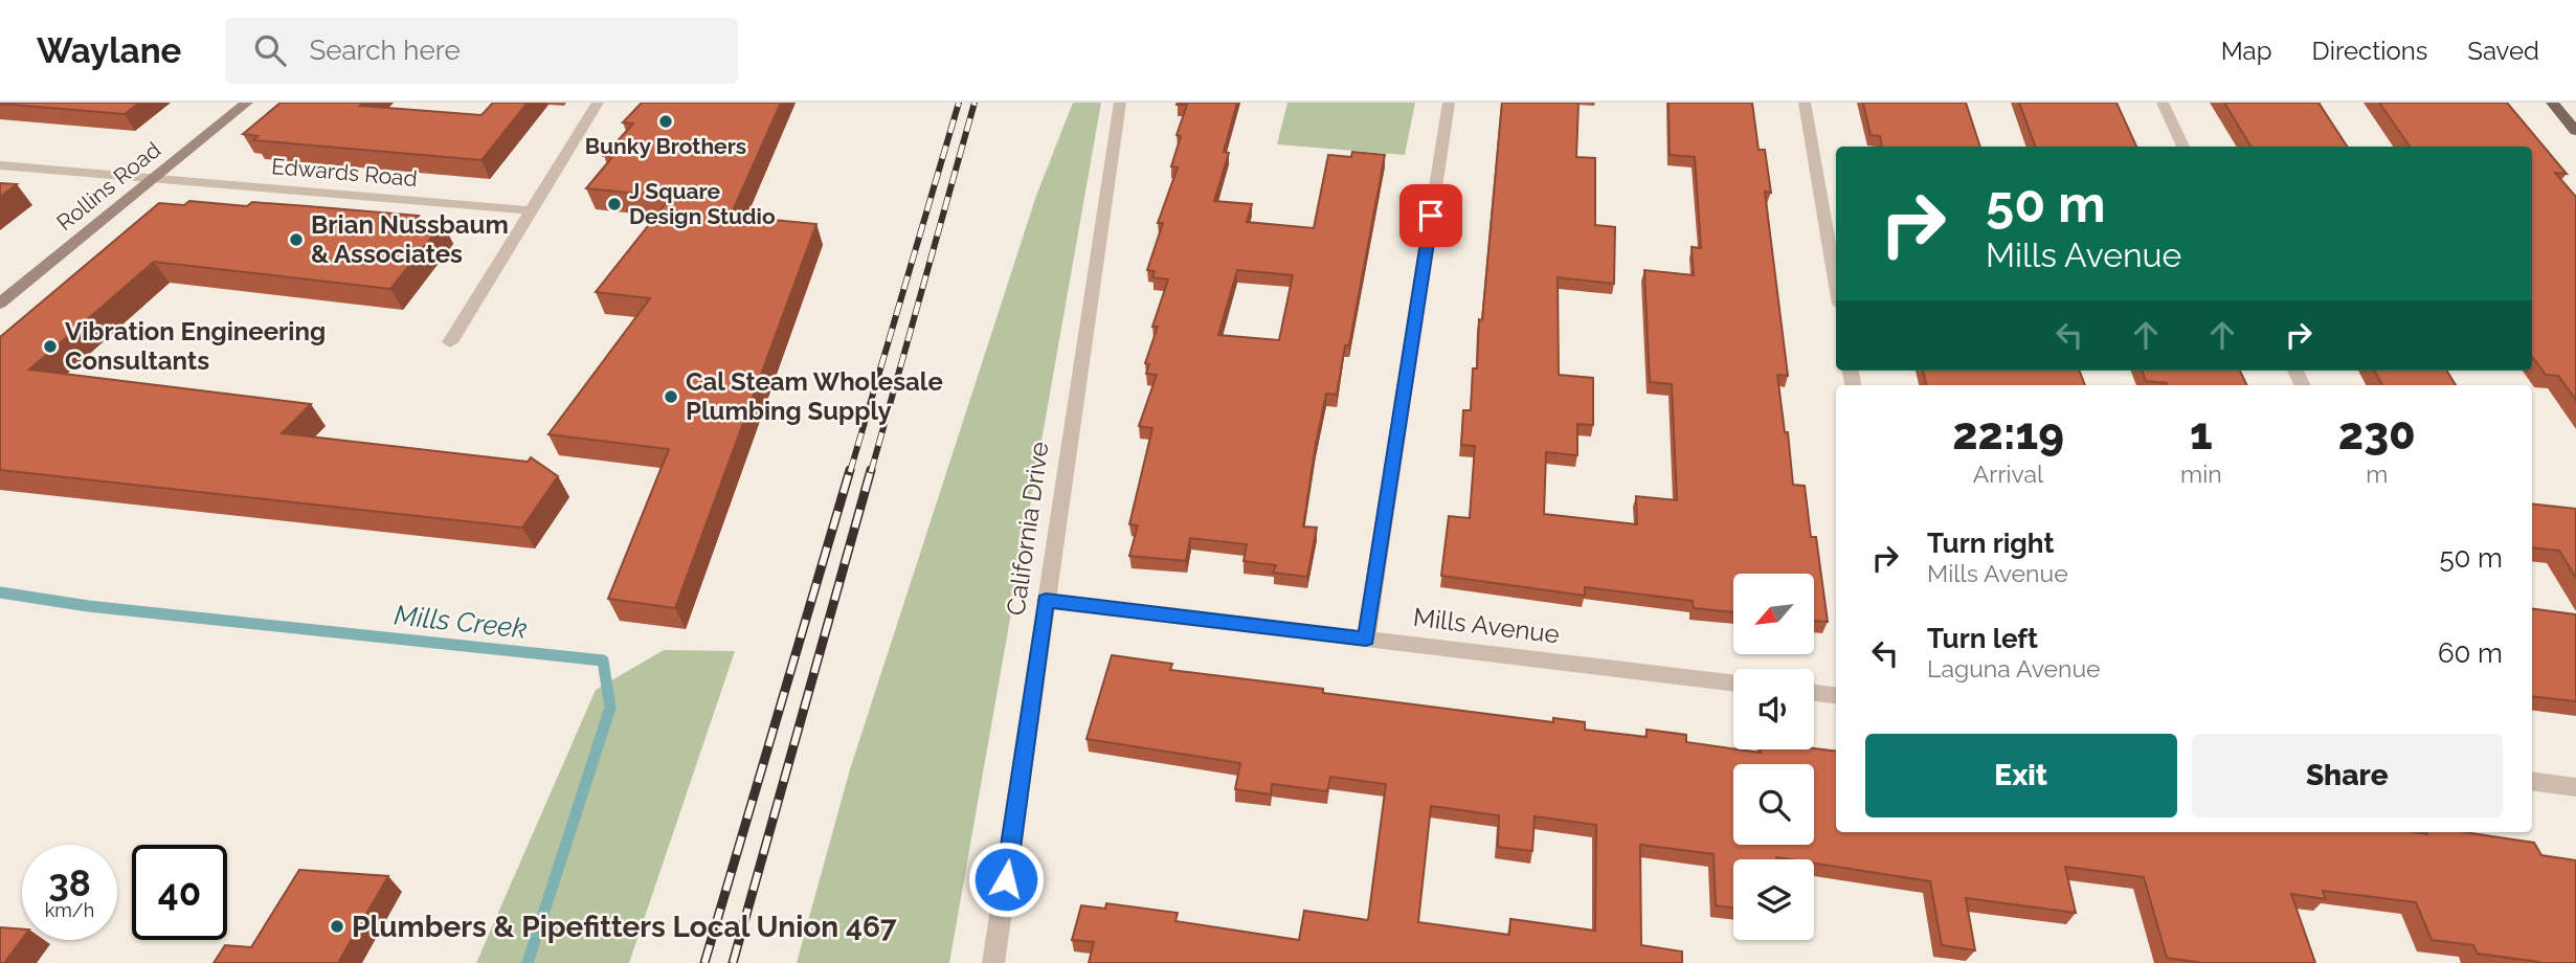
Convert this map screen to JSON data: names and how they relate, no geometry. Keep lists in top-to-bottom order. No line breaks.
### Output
{"streets":{"main road":["Rollins Road"],"street":["Edwards Road","California Drive","Mills Avenue"]},"crossings":[["Edwards Road","Rollins Road"],["California Drive","Mills Avenue"]],"water":["Mills Creek"],"places":["Bunky Brothers","J Square Design Studio","Brian Nussbaum & Associates","Vibration Engineering Consultants","Cal Steam Wholesale Plumbing Supply","Plumbers & Pipefitters Local Union 467"],"north":"bottom left","page":{"header":"Waylane","search":"Search here","nav":["Map","Directions","Saved"],"turn":["50 m","Mills Avenue"],"eta":["22:19","Arrival","1","min","230","m"],"list":[{"name":"Turn right","note":"Mills Avenue","value":"50 m"},{"name":"Turn left","note":"Laguna Avenue","value":"60 m"}],"buttons":["Exit","Share"],"speed":"38 km/h","limit":"40"}}
